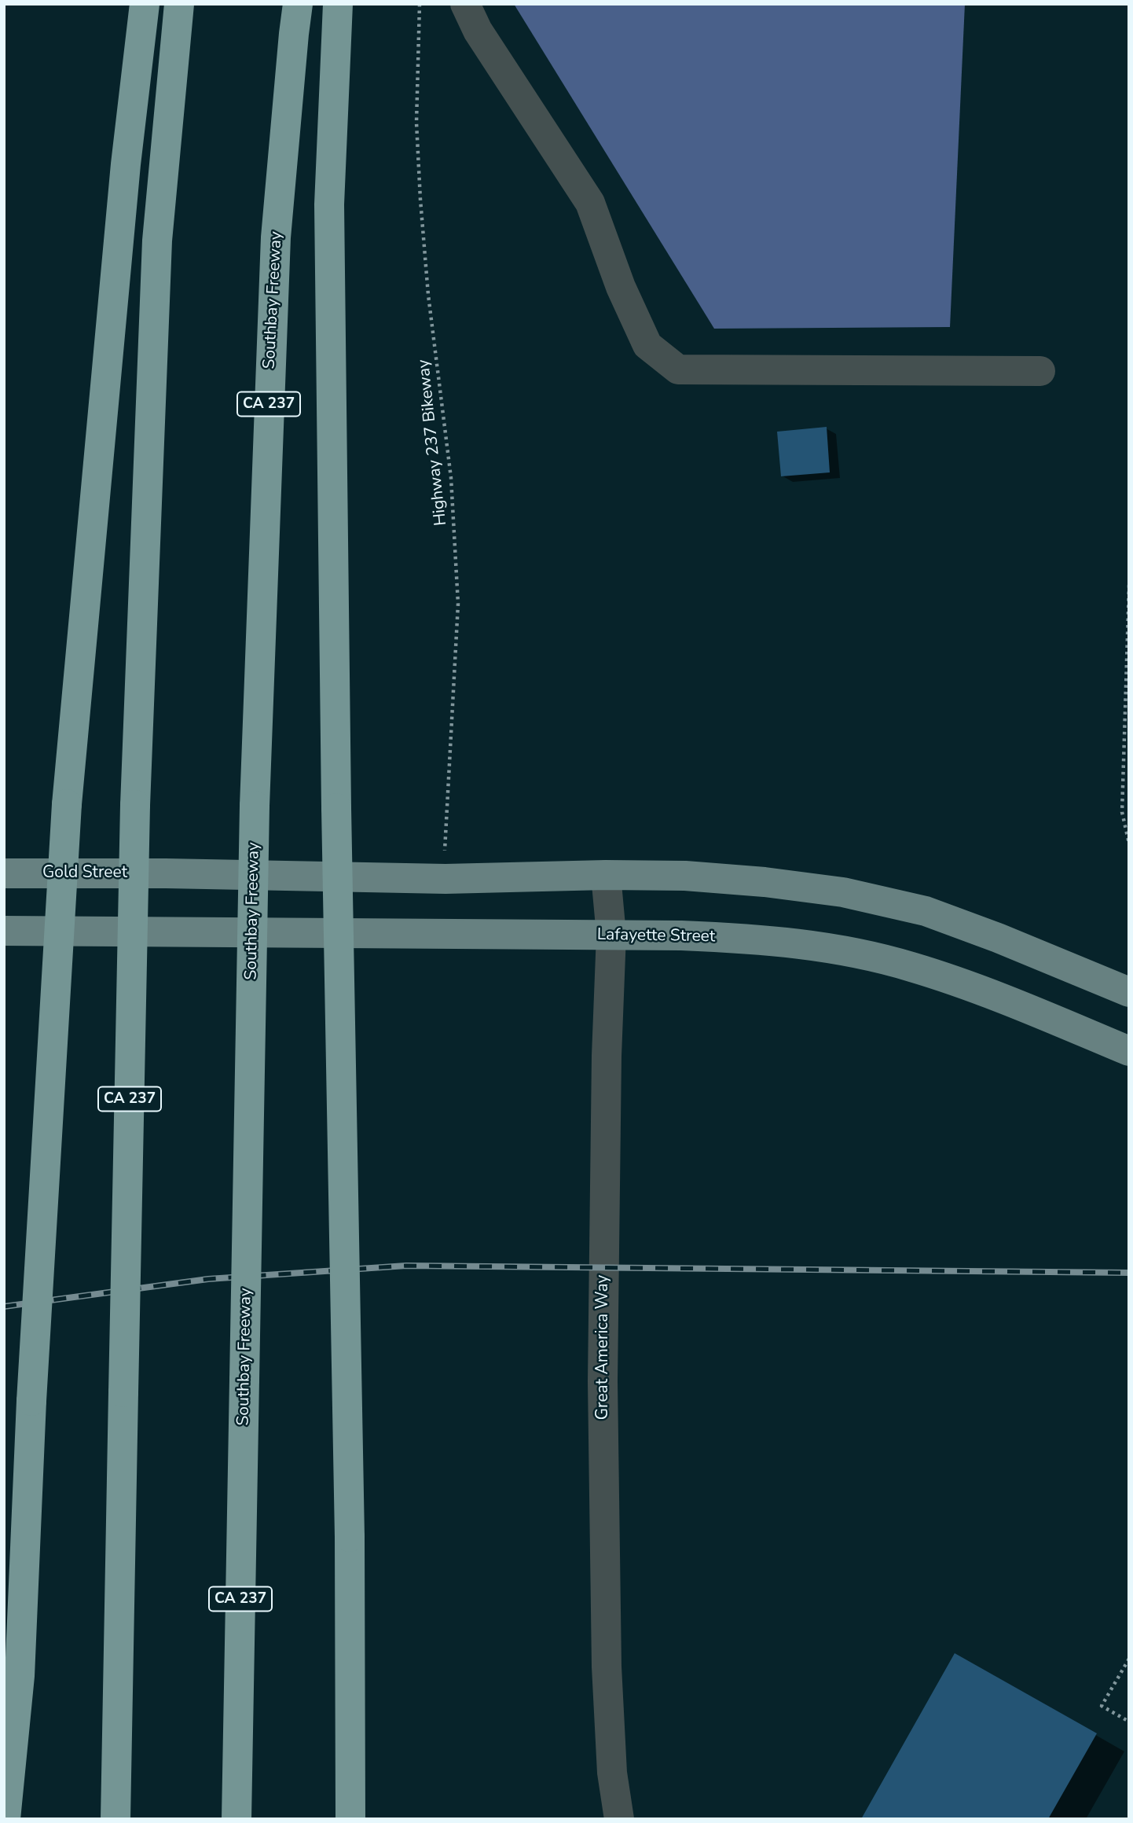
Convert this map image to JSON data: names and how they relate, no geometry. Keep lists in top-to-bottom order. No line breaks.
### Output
{"streets":{"highway":["Southbay Freeway","CA 237"],"main road":["Gold Street","Lafayette Street"],"street":["Great America Way"],"path":["Highway 237 Bikeway"]},"crossings":[["Highway 237 Bikeway","Gold Street"],["Lafayette Street","Great America Way"]]}
